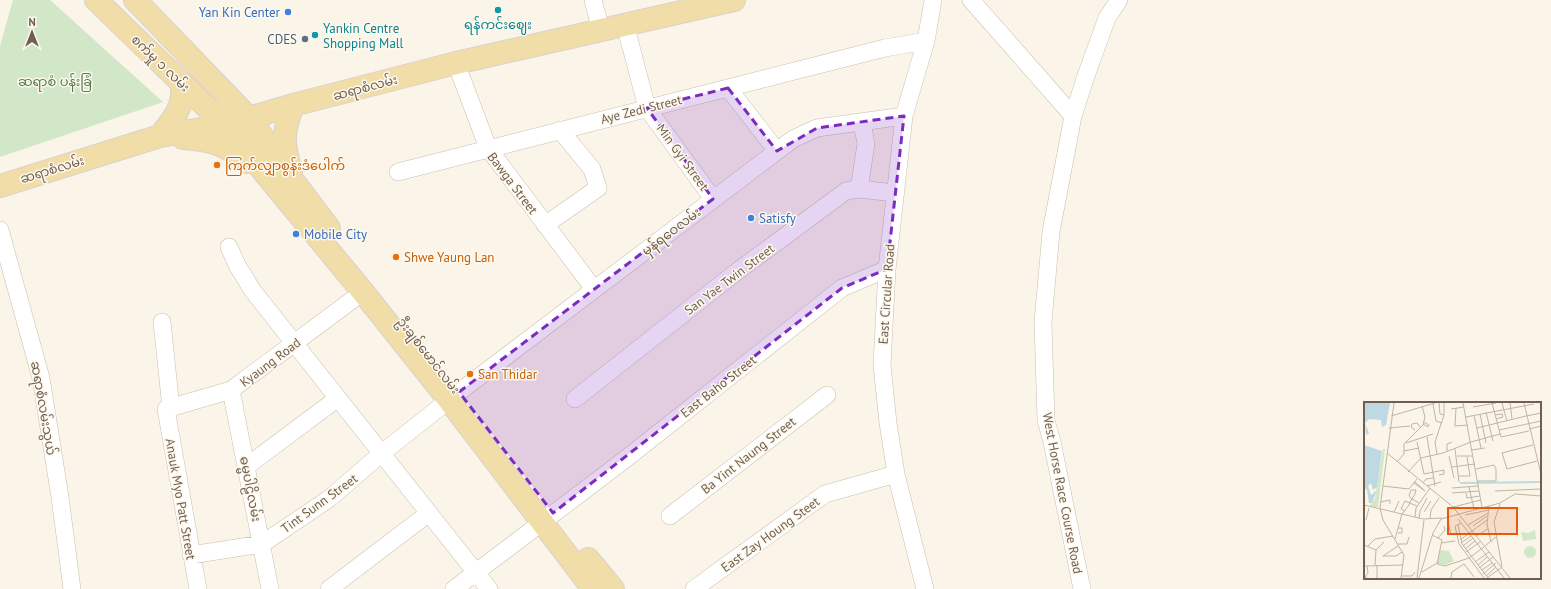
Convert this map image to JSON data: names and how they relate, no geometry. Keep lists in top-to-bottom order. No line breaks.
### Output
{"streets":{"main road":["စက်မှု ၁ လမ်း","ဆရာစံလမ်း","ဦးချစ်မောင်လမ်း"],"street":["Aye Zedi Street","Min Gyi Street","Bawga Street","မှန်ရဝေလမ်း","San Yae Twin Street","East Circular Road","Kyaung Road","East Baho Street","ဆရာစံလမ်းသွယ်","Ba Yint Naung Street","ဓမ္မပါဠိလမ်း","West Horse Race Course Road","Anauk Myo Patt Street","Tint Sunn Street","East Zay Houng Steet"]},"crossings":[["စက်မှု ၁ လမ်း","ဆရာစံလမ်း"],["စက်မှု ၁ လမ်း","ဦးချစ်မောင်လမ်း"],["ဆရာစံလမ်း","Min Gyi Street"],["ဆရာစံလမ်း","Bawga Street"],["ဆရာစံလမ်း","ဦးချစ်မောင်လမ်း"],["Aye Zedi Street","Min Gyi Street"],["Aye Zedi Street","Bawga Street"],["Aye Zedi Street","East Circular Road"],["Min Gyi Street","မှန်ရဝေလမ်း"],["Bawga Street","မှန်ရဝေလမ်း"],["မှန်ရဝေလမ်း","East Circular Road"],["မှန်ရဝေလမ်း","ဦးချစ်မောင်လမ်း"],["မှန်ရဝေလမ်း","Tint Sunn Street"],["San Yae Twin Street","East Circular Road"],["East Circular Road","East Baho Street"],["East Circular Road","East Zay Houng Steet"],["ဦးချစ်မောင်လမ်း","Kyaung Road"],["ဦးချစ်မောင်လမ်း","East Baho Street"],["ဦးချစ်မောင်လမ်း","Tint Sunn Street"],["Kyaung Road","ဓမ္မပါဠိလမ်း"],["Kyaung Road","Anauk Myo Patt Street"],["ဓမ္မပါဠိလမ်း","Tint Sunn Street"],["Anauk Myo Patt Street","Tint Sunn Street"]],"parks":["ဆရာစံ ပန်းခြံ"],"places":["ရန်ကင်းဈေး","Yan Kin Center","Yankin Centre Shopping Mall","CDES","ကြက်လျှာစွန်းဒံပေါက်","Satisfy","Mobile City","Shwe Yaung Lan","San Thidar"],"north":"top"}
